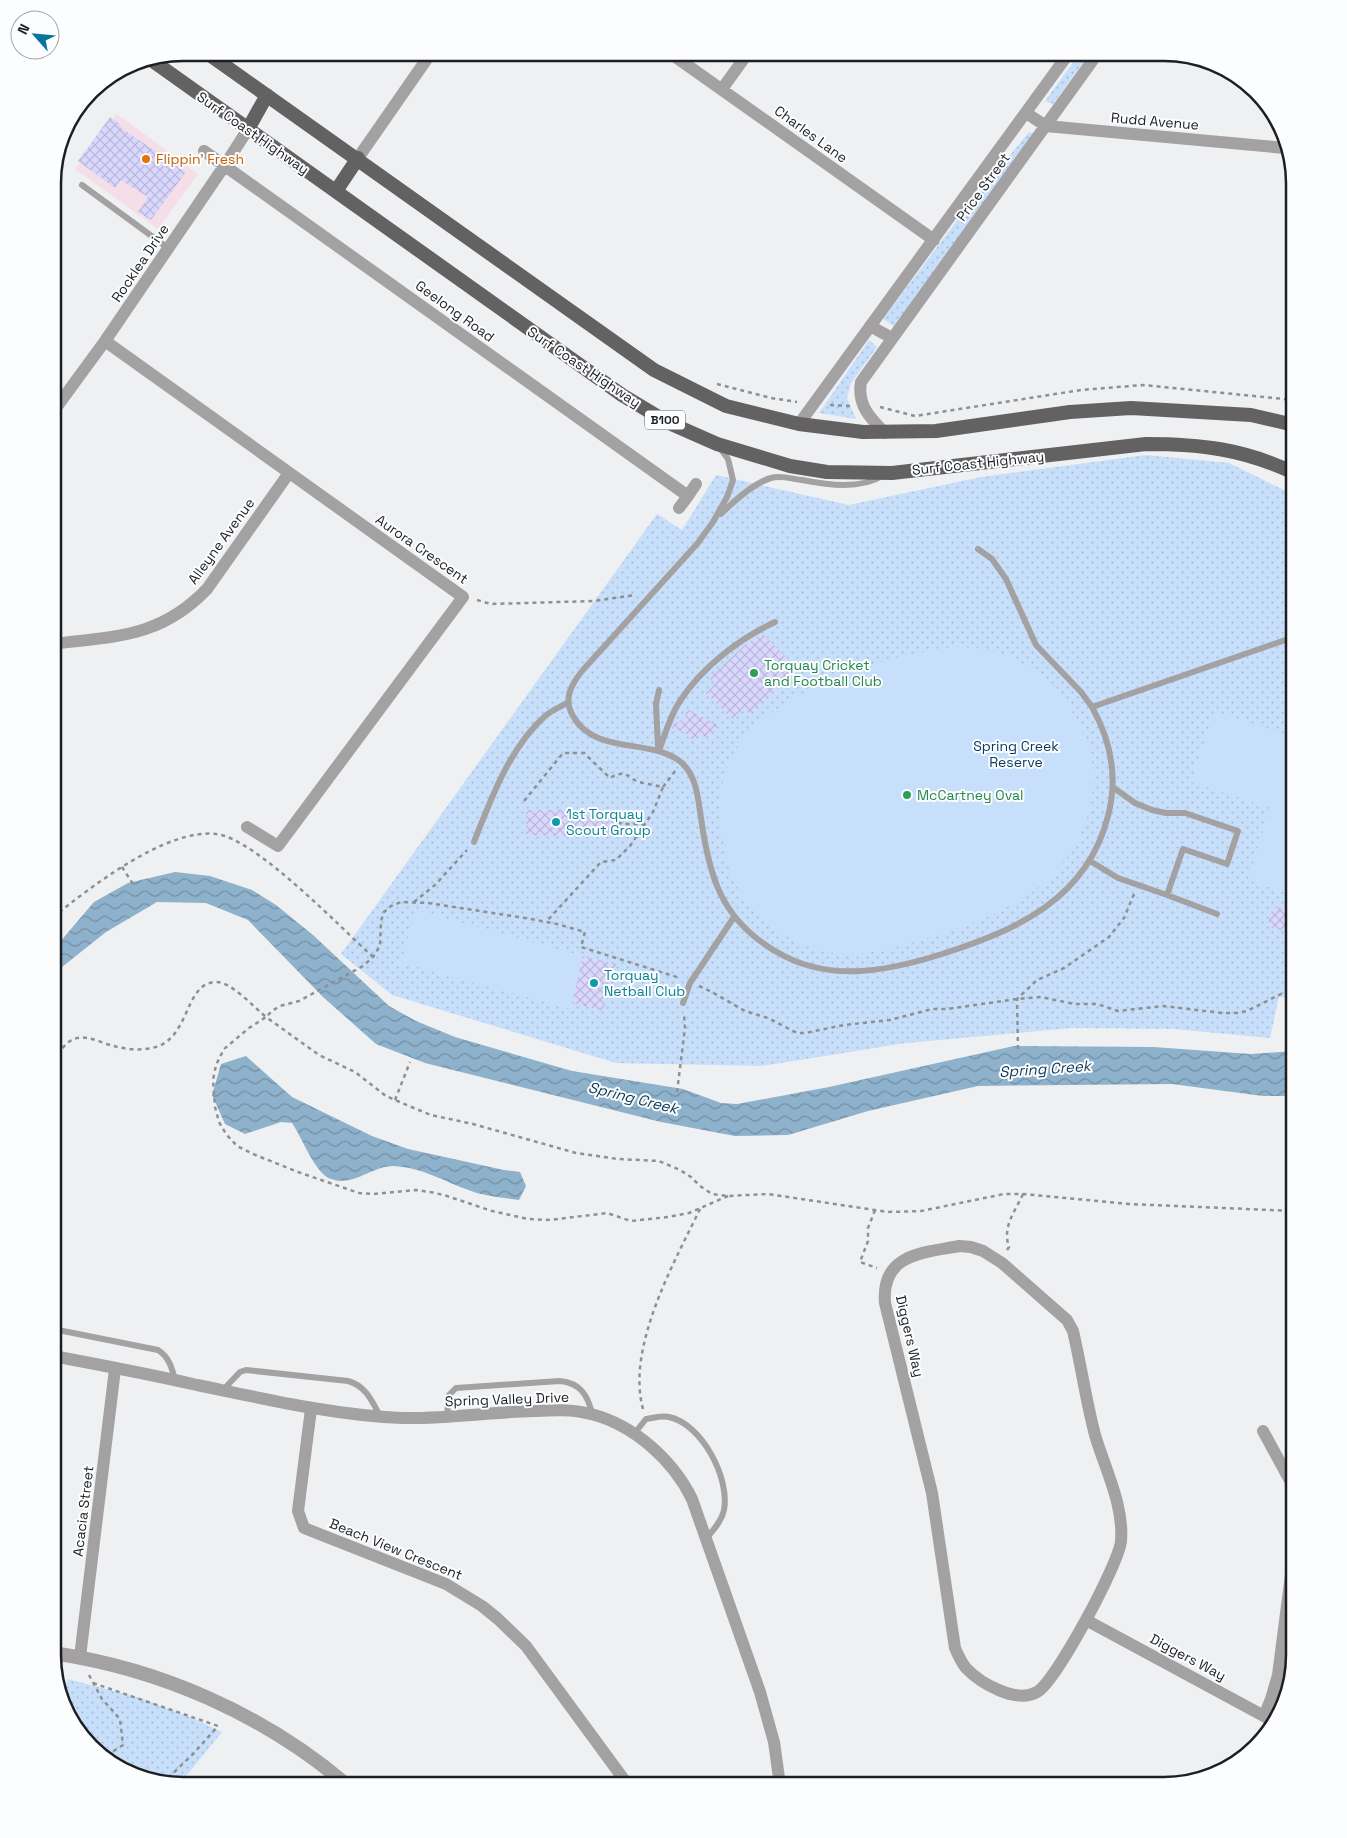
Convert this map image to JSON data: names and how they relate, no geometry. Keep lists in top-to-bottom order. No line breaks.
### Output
{"streets":{"main road":["Surf Coast Highway","B100"],"street":["Rudd Avenue","Charles Lane","Price Street","Rocklea Drive","Geelong Road","Alleyne Avenue","Aurora Crescent","Diggers Way","Spring Valley Drive","Acacia Street","Beach View Crescent"]},"crossings":[["Rudd Avenue","Price Street"],["Surf Coast Highway","Rocklea Drive"],["Charles Lane","Price Street"],["Rocklea Drive","Geelong Road"],["Rocklea Drive","Aurora Crescent"],["Alleyne Avenue","Aurora Crescent"],["Spring Valley Drive","Acacia Street"],["Spring Valley Drive","Beach View Crescent"]],"water":["Spring Creek"],"parks":["Spring Creek Reserve"],"places":["Flippin' Fresh","Torquay Cricket and Football Club","McCartney Oval","1st Torquay Scout Group","Torquay Netball Club"],"north":"top left"}
